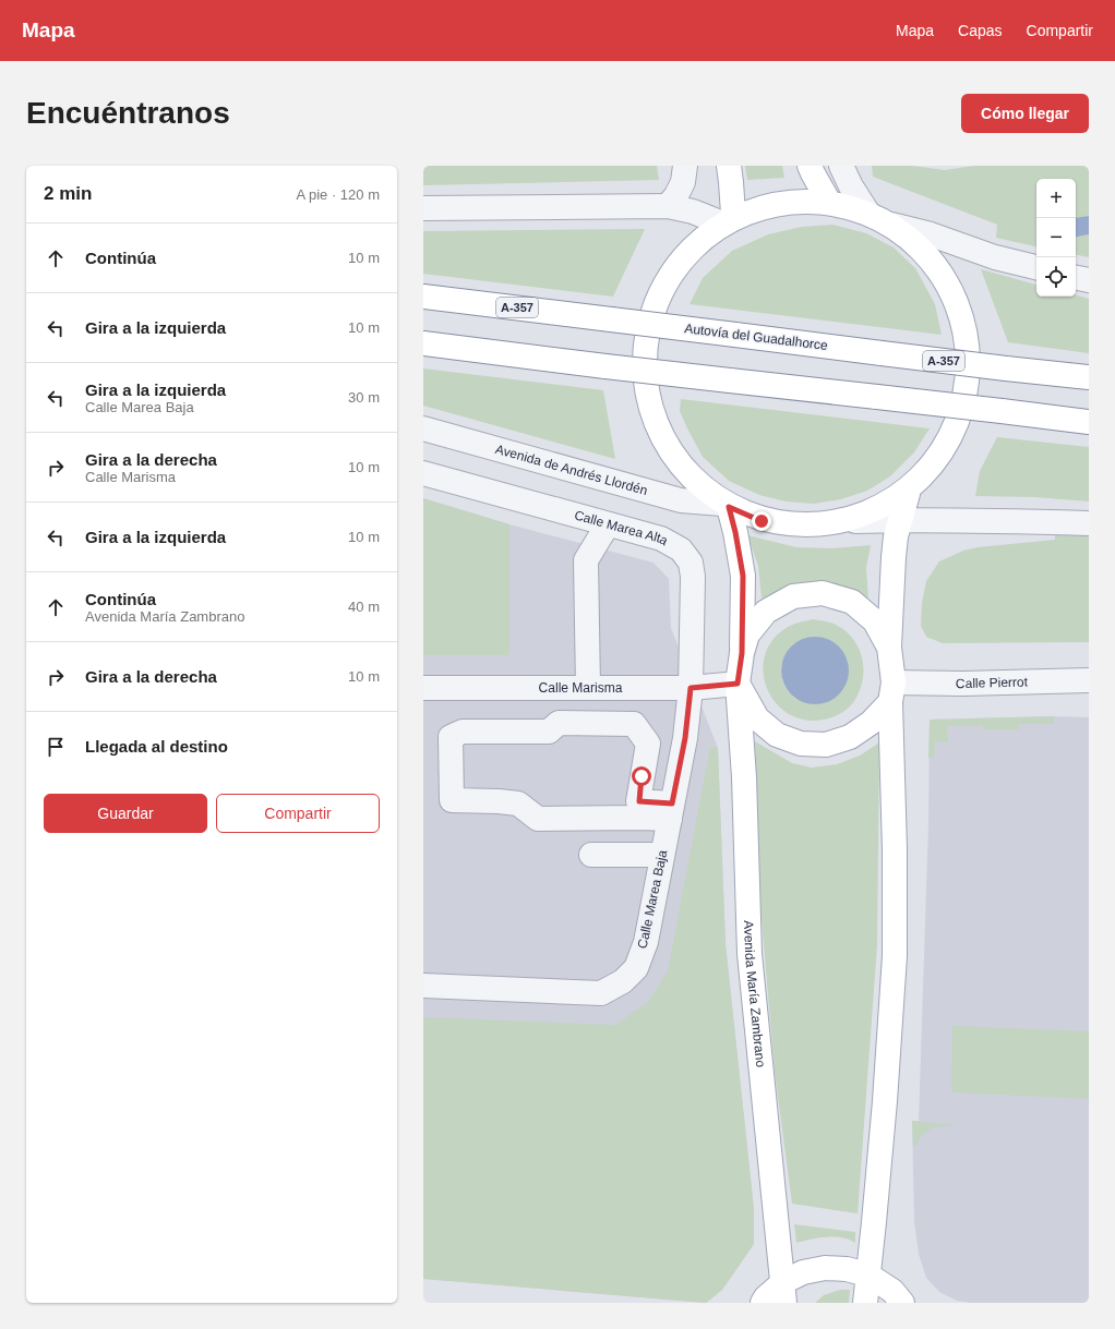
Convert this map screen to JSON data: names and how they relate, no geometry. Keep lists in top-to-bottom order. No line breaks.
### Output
{"streets":{"main road":["A-357","Autovía del Guadalhorce","Avenida María Zambrano"],"street":["Avenida de Andrés Llordén","Calle Marea Alta","Calle Pierrot","Calle Marisma","Calle Marea Baja"]},"crossings":[["Calle Marea Alta","Calle Marisma"],["Calle Marea Alta","Calle Marea Baja"],["Calle Pierrot","Calle Marisma"],["Calle Pierrot","Avenida María Zambrano"],["Calle Marisma","Calle Marea Baja"],["Calle Marisma","Avenida María Zambrano"]],"page":{"header":"Mapa","nav":["Mapa","Capas","Compartir"],"buttons":["Cómo llegar",["Guardar","Compartir"]],"title":"Encuéntranos","heading":["2 min","A pie · 120 m"],"map_buttons":["+","−"],"list":[["Continúa","10 m"],["Gira a la izquierda","10 m"],["Gira a la izquierda","Calle Marea Baja","30 m"],["Gira a la derecha","Calle Marisma","10 m"],["Gira a la izquierda","10 m"],["Continúa","Avenida María Zambrano","40 m"],["Gira a la derecha","10 m"],"Llegada al destino"]}}
